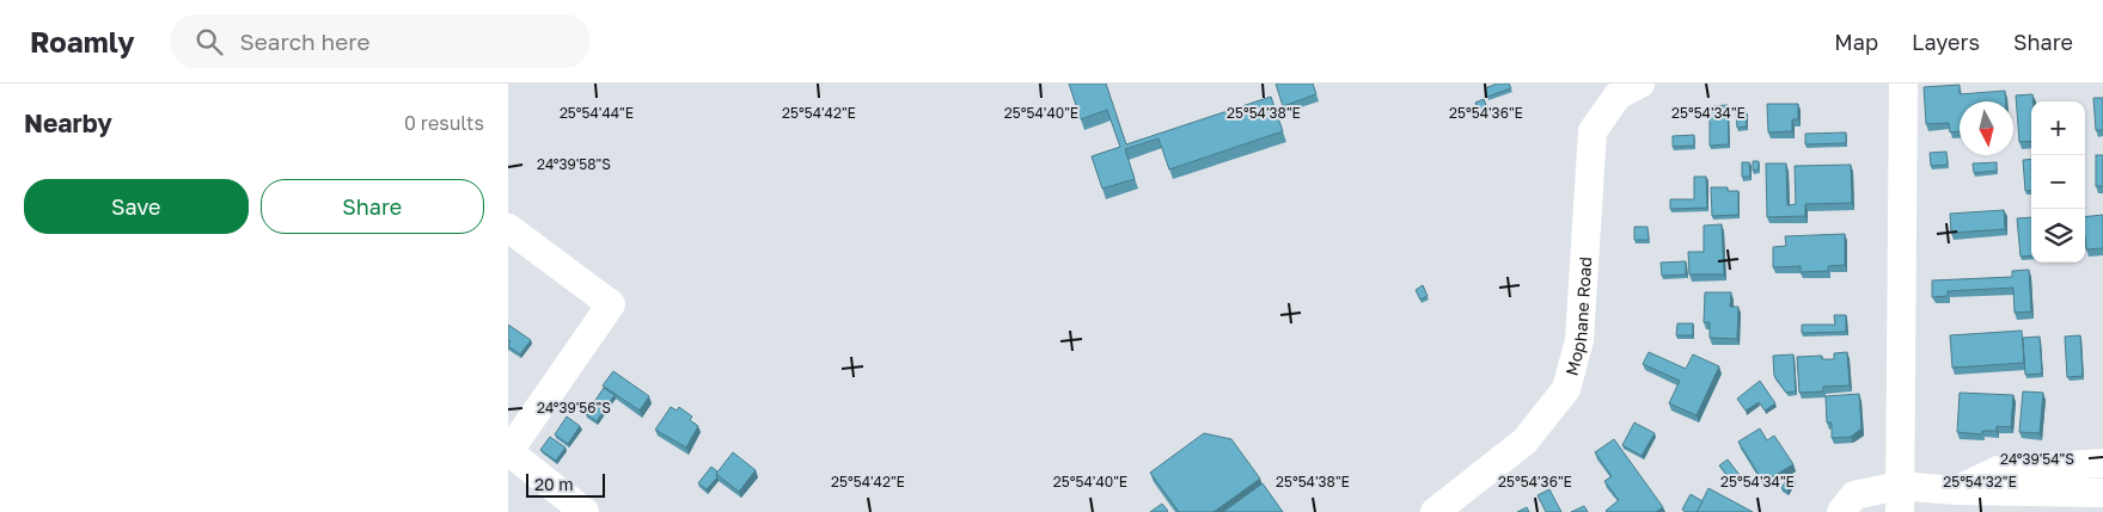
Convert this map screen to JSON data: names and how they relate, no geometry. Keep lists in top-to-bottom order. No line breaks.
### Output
{"streets":{"street":["Mophane Road"]},"scale_bar":"20 m","north":"bottom","page":{"header":"Roamly","search":"Search here","nav":["Map","Layers","Share"],"heading":["Nearby","0 results"],"map_buttons":["+","−"],"buttons":["Save","Share"],"scale":"20 m"},"coordinates":["25°54'44\"E","25°54'42\"E","25°54'40\"E","25°54'38\"E","25°54'34\"E","25°54'36\"E","24°39'58\"S","24°39'56\"S","24°39'54\"S","25°54'32\"E"]}
